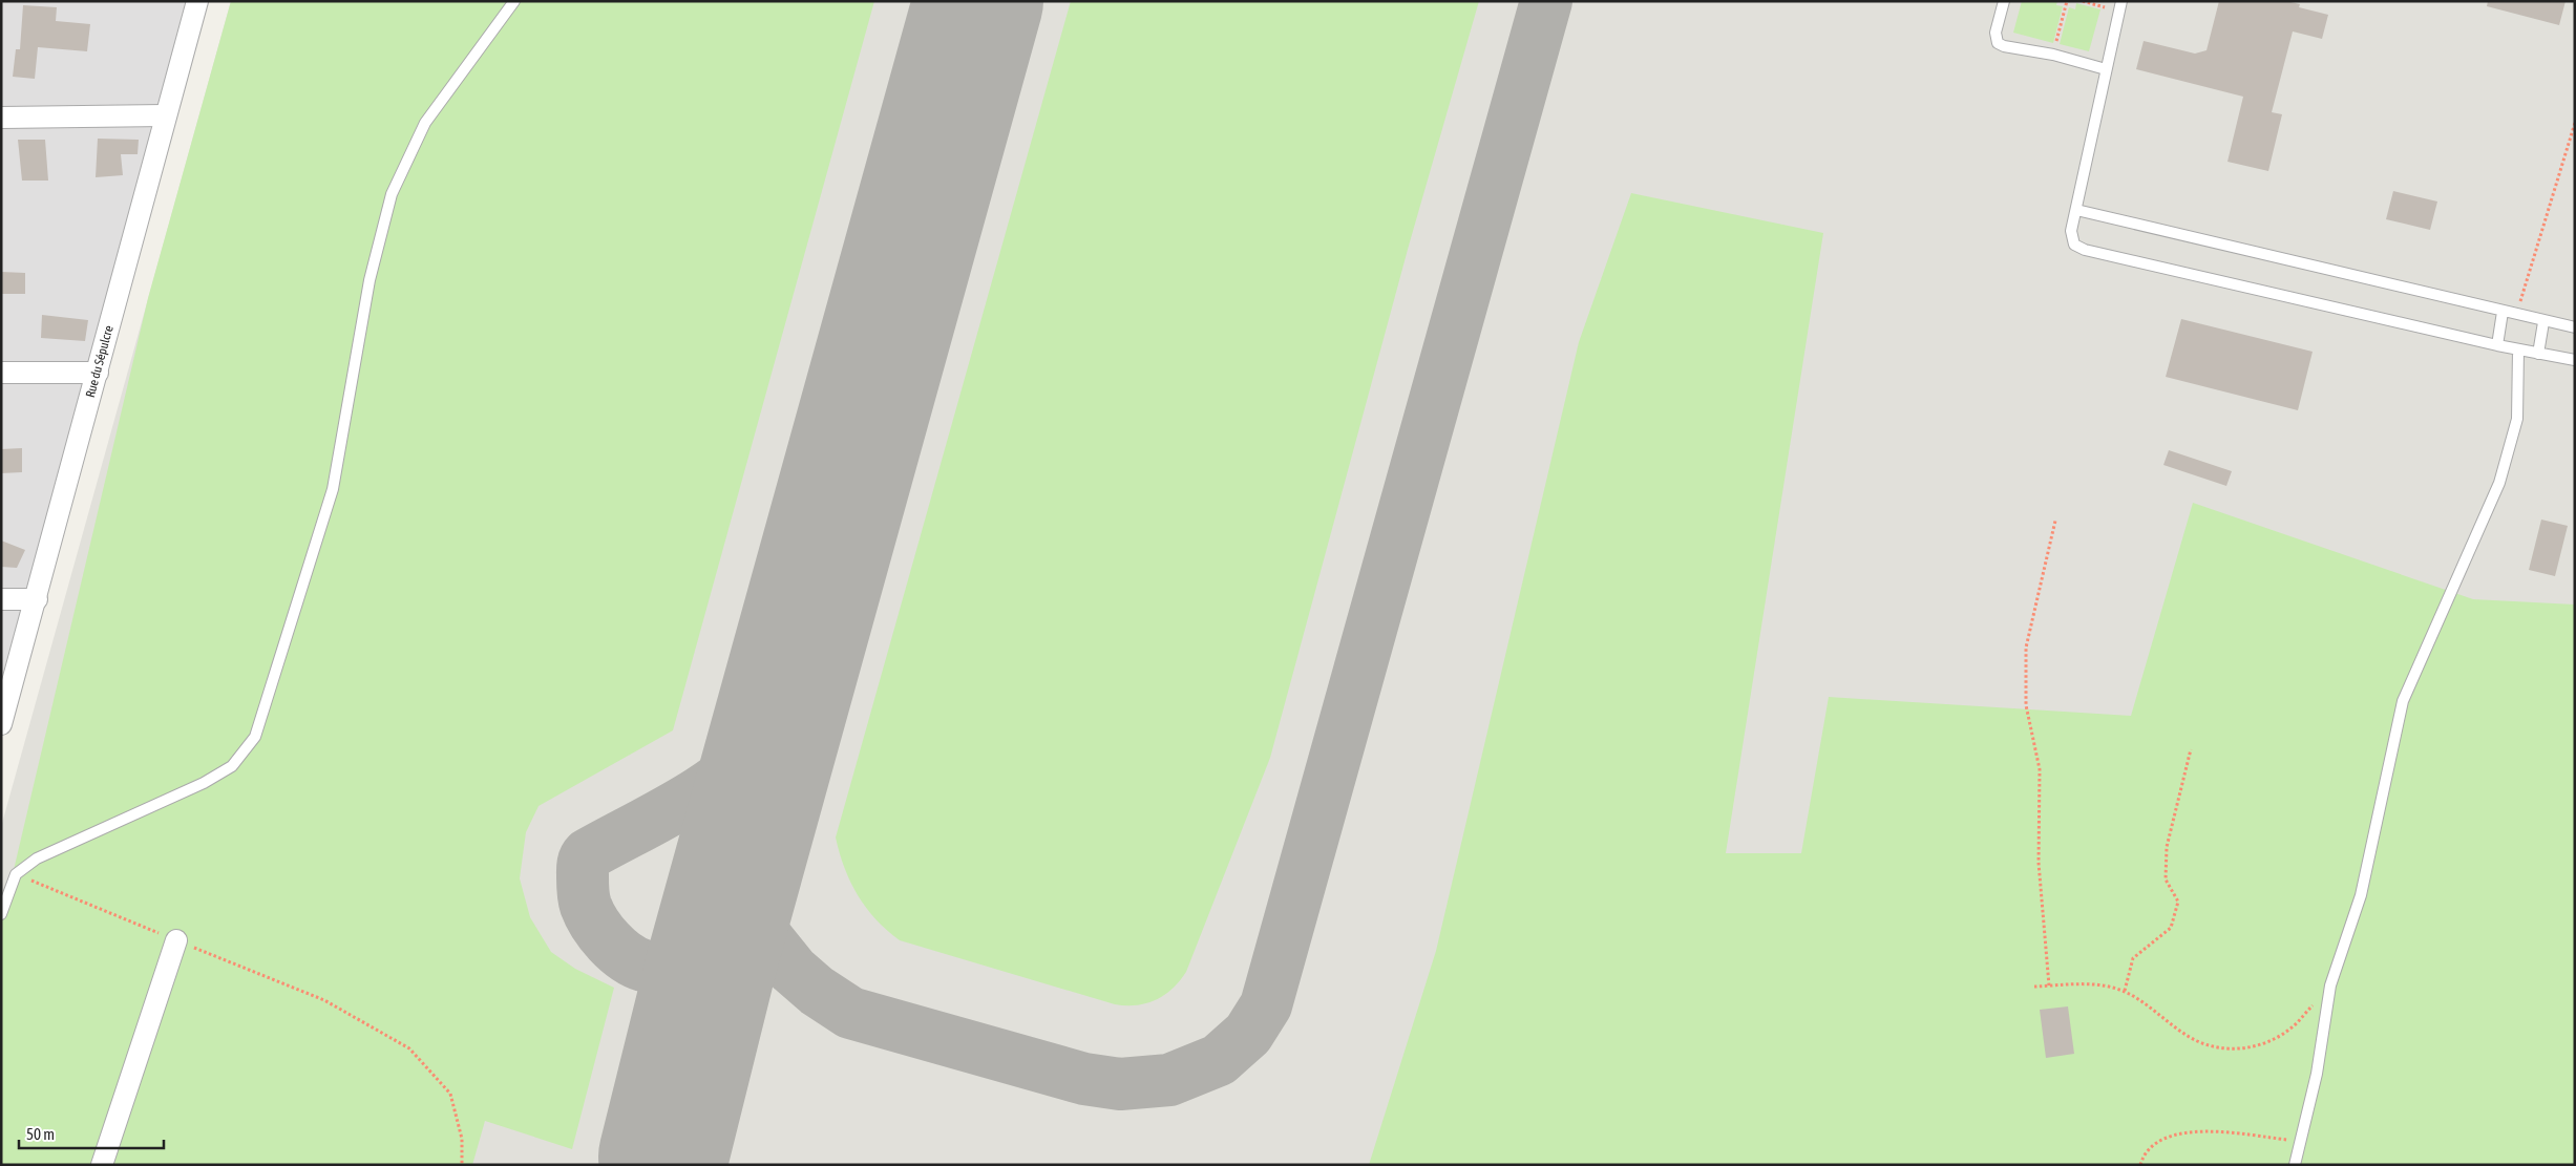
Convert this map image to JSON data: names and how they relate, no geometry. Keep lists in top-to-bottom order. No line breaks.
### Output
{"streets":{"street":["Rue du Sépulcre"]},"scale_bar":"50 m"}
